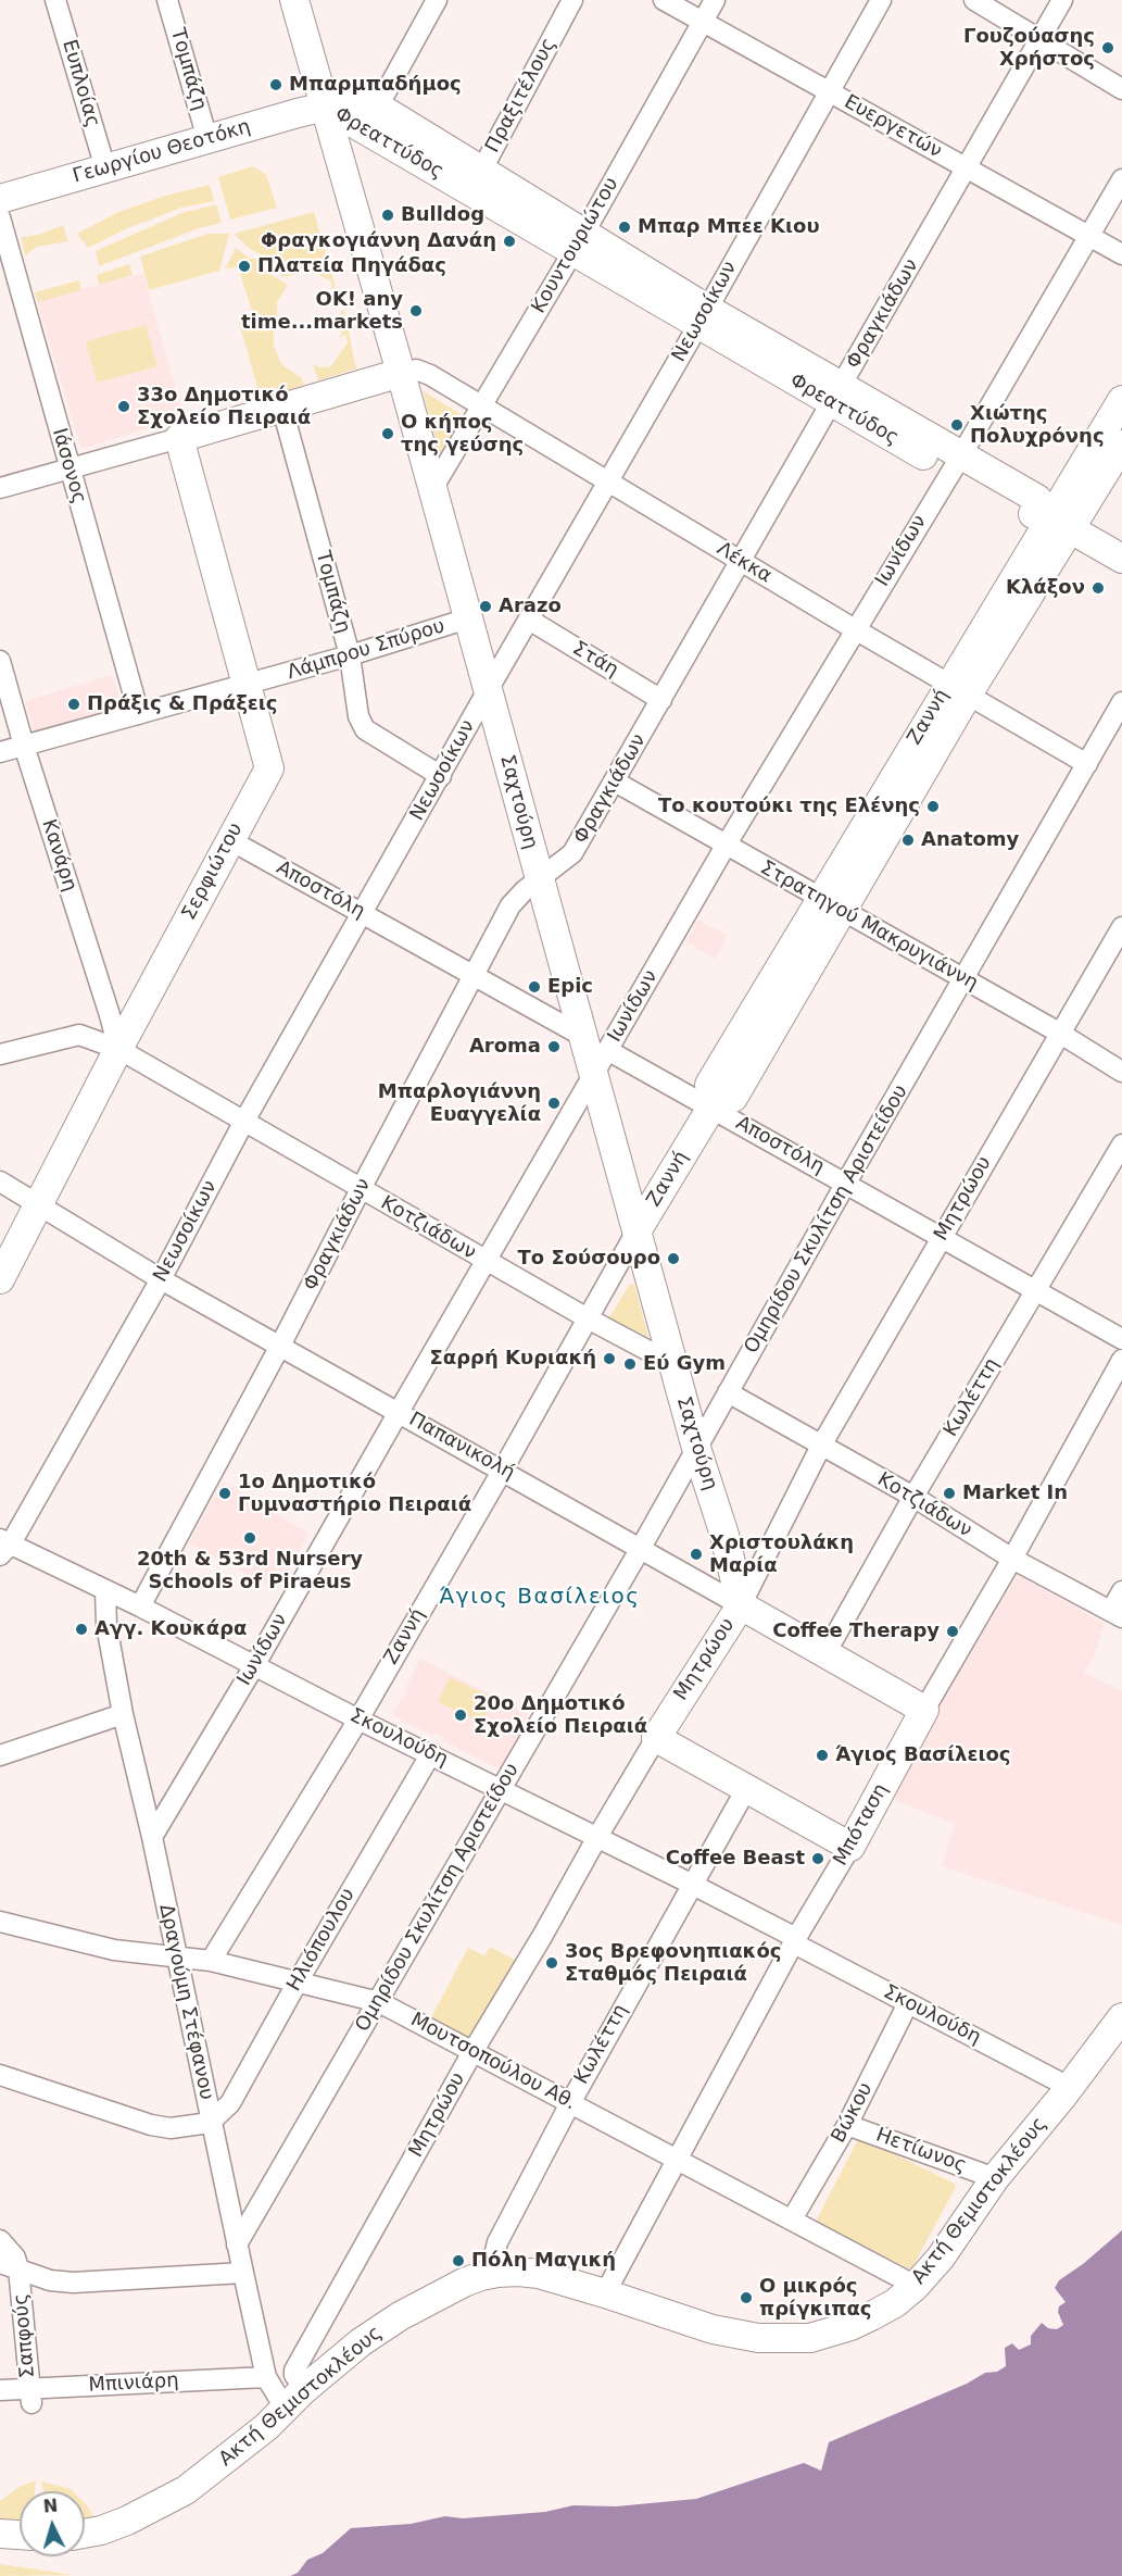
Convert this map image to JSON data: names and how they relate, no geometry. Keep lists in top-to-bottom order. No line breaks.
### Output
{"streets":{"street":["Τομπάζη","Ευπλοίας","Πραξιτέλους","Ευεργετών","Φρεαττύδος","Γεωργίου Θεοτόκη","Κουντουριώτου","Νεωσοίκων","Φραγκιάδων","Ιάσονος","Ιωνίδων","Λέκκα","Λάμπρου Σπύρου","Στάη","Ζαννή","Σαχτούρη","Κανάρη","Σερφιώτου","Αποστόλη","Στρατηγού Μακρυγιάννη","Μητρώου","Ομηρίδου Σκυλίτση Αριστείδου","Κοτζιάδων","Κωλέττη","Παπανικολή","Σκουλούδη","Μπόταση","Ηλιόπουλου","Δραγούμη Στέφανου","Μουτσοπούλου Αθ.","Βώκου","Ηετίωνος","Ακτή Θεμιστοκλέους","Σαπφούς","Μπινιάρη"]},"crossings":[["Τομπάζη","Γεωργίου Θεοτόκη"],["Τομπάζη","Νεωσοίκων"],["Τομπάζη","Λάμπρου Σπύρου"],["Ευπλοίας","Γεωργίου Θεοτόκη"],["Πραξιτέλους","Φρεαττύδος"],["Ευεργετών","Κουντουριώτου"],["Ευεργετών","Νεωσοίκων"],["Ευεργετών","Φραγκιάδων"],["Ευεργετών","Ιωνίδων"],["Φρεαττύδος","Γεωργίου Θεοτόκη"],["Φρεαττύδος","Κουντουριώτου"],["Φρεαττύδος","Νεωσοίκων"],["Φρεαττύδος","Φραγκιάδων"],["Φρεαττύδος","Ιωνίδων"],["Φρεαττύδος","Ζαννή"],["Φρεαττύδος","Σαχτούρη"],["Γεωργίου Θεοτόκη","Σαχτούρη"],["Κουντουριώτου","Λέκκα"],["Κουντουριώτου","Σαχτούρη"],["Νεωσοίκων","Λέκκα"],["Νεωσοίκων","Στάη"],["Νεωσοίκων","Σαχτούρη"],["Νεωσοίκων","Αποστόλη"],["Νεωσοίκων","Κοτζιάδων"],["Νεωσοίκων","Παπανικολή"],["Νεωσοίκων","Σκουλούδη"],["Φραγκιάδων","Λέκκα"],["Φραγκιάδων","Στάη"],["Φραγκιάδων","Σαχτούρη"],["Φραγκιάδων","Αποστόλη"],["Φραγκιάδων","Στρατηγού Μακρυγιάννη"],["Φραγκιάδων","Κοτζιάδων"],["Φραγκιάδων","Παπανικολή"],["Φραγκιάδων","Σκουλούδη"],["Ιάσονος","Λάμπρου Σπύρου"],["Ιωνίδων","Λέκκα"],["Ιωνίδων","Σαχτούρη"],["Ιωνίδων","Αποστόλη"],["Ιωνίδων","Στρατηγού Μακρυγιάννη"],["Ιωνίδων","Κοτζιάδων"],["Ιωνίδων","Παπανικολή"],["Ιωνίδων","Σκουλούδη"],["Ιωνίδων","Δραγούμη Στέφανου"],["Λέκκα","Ζαννή"],["Λέκκα","Σαχτούρη"],["Λέκκα","Ομηρίδου Σκυλίτση Αριστείδου"],["Λάμπρου Σπύρου","Σαχτούρη"],["Λάμπρου Σπύρου","Κανάρη"],["Λάμπρου Σπύρου","Σερφιώτου"],["Ζαννή","Σαχτούρη"],["Ζαννή","Αποστόλη"],["Ζαννή","Στρατηγού Μακρυγιάννη"],["Ζαννή","Κοτζιάδων"],["Ζαννή","Παπανικολή"],["Ζαννή","Σκουλούδη"],["Ζαννή","Μουτσοπούλου Αθ."],["Σαχτούρη","Αποστόλη"],["Σαχτούρη","Μητρώου"],["Σαχτούρη","Ομηρίδου Σκυλίτση Αριστείδου"],["Σαχτούρη","Κοτζιάδων"],["Σαχτούρη","Παπανικολή"],["Κανάρη","Σερφιώτου"],["Κανάρη","Κοτζιάδων"],["Σερφιώτου","Αποστόλη"],["Σερφιώτου","Κοτζιάδων"],["Σερφιώτου","Παπανικολή"],["Αποστόλη","Μητρώου"],["Αποστόλη","Ομηρίδου Σκυλίτση Αριστείδου"],["Αποστόλη","Κωλέττη"],["Στρατηγού Μακρυγιάννη","Μητρώου"],["Στρατηγού Μακρυγιάννη","Ομηρίδου Σκυλίτση Αριστείδου"],["Μητρώου","Κοτζιάδων"],["Μητρώου","Παπανικολή"],["Μητρώου","Σκουλούδη"],["Μητρώου","Μουτσοπούλου Αθ."],["Μητρώου","Ακτή Θεμιστοκλέους"],["Ομηρίδου Σκυλίτση Αριστείδου","Κοτζιάδων"],["Ομηρίδου Σκυλίτση Αριστείδου","Παπανικολή"],["Ομηρίδου Σκυλίτση Αριστείδου","Σκουλούδη"],["Ομηρίδου Σκυλίτση Αριστείδου","Δραγούμη Στέφανου"],["Ομηρίδου Σκυλίτση Αριστείδου","Μουτσοπούλου Αθ."],["Κοτζιάδων","Κωλέττη"],["Κοτζιάδων","Μπόταση"],["Κωλέττη","Παπανικολή"],["Κωλέττη","Σκουλούδη"],["Κωλέττη","Μουτσοπούλου Αθ."],["Κωλέττη","Ακτή Θεμιστοκλέους"],["Παπανικολή","Μπόταση"],["Σκουλούδη","Μπόταση"],["Σκουλούδη","Ηλιόπουλου"],["Σκουλούδη","Δραγούμη Στέφανου"],["Σκουλούδη","Βώκου"],["Σκουλούδη","Ακτή Θεμιστοκλέους"],["Μπόταση","Μουτσοπούλου Αθ."],["Μπόταση","Ακτή Θεμιστοκλέους"],["Ηλιόπουλου","Δραγούμη Στέφανου"],["Ηλιόπουλου","Μουτσοπούλου Αθ."],["Δραγούμη Στέφανου","Μουτσοπούλου Αθ."],["Δραγούμη Στέφανου","Ακτή Θεμιστοκλέους"],["Δραγούμη Στέφανου","Μπινιάρη"],["Μουτσοπούλου Αθ.","Βώκου"],["Μουτσοπούλου Αθ.","Ακτή Θεμιστοκλέους"],["Βώκου","Ηετίωνος"],["Ηετίωνος","Ακτή Θεμιστοκλέους"],["Σαπφούς","Μπινιάρη"]],"districts":["Άγιος Βασίλειος"],"places":["Γουζούασης Χρήστος","Μπαρμπαδήμος","Bulldog","Μπαρ Μπεε Κιου","Φραγκογιάννη Δανάη","Πλατεία Πηγάδας","OK! any time...markets","33ο Δημοτικό Σχολείο Πειραιά","Χιώτης Πολυχρόνης","Ο κήπος της γεύσης","Κλάξον","Arazo","Πράξις & Πράξεις","Το κουτούκι της Ελένης","Anatomy","Epic","Aroma","Μπαρλογιάννη Ευαγγελία","Το Σούσουρο","Σαρρή Κυριακή","Εύ Gym","1ο Δημοτικό Γυμναστήριο Πειραιά","Market In","20th & 53rd Nursery Schools of Piraeus","Χριστουλάκη Μαρία","Αγγ. Κουκάρα","Coffee Therapy","20ο Δημοτικό Σχολείο Πειραιά","Άγιος Βασίλειος","Coffee Beast","3ος Βρεφονηπιακός Σταθμός Πειραιά","Πόλη Μαγική","Ο μικρός πρίγκιπας"],"north":"top"}
